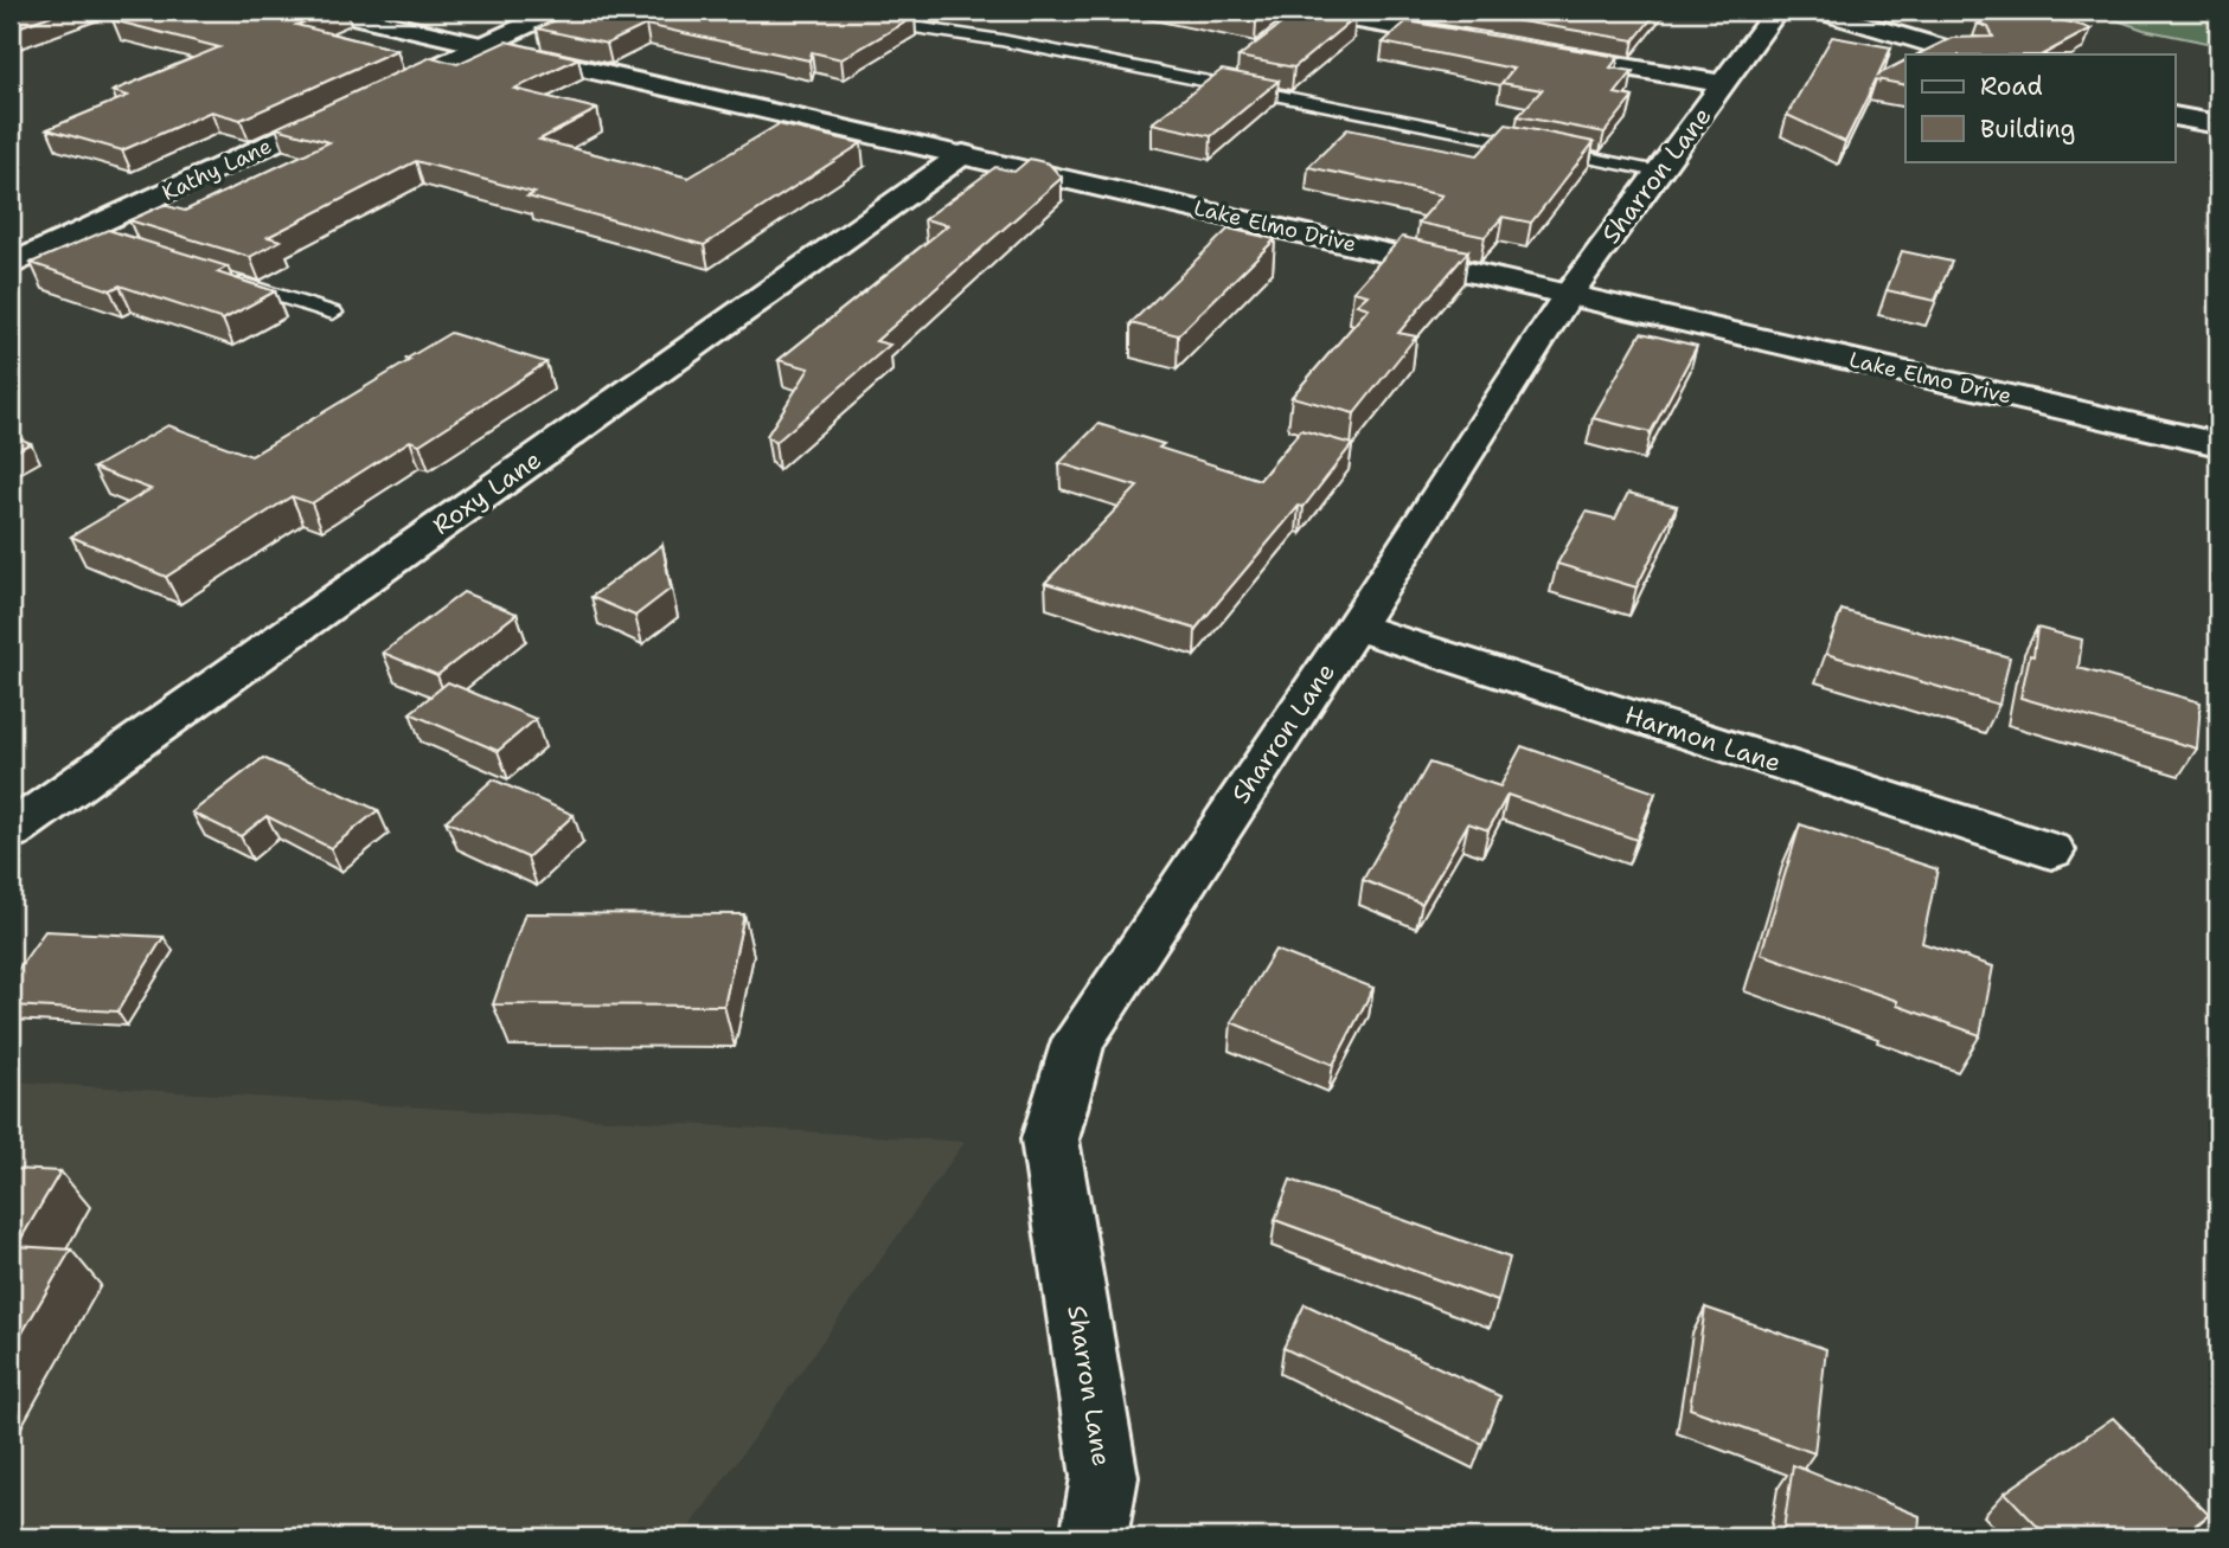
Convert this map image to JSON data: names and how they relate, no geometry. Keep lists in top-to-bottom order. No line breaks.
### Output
{"streets":{"street":["Kathy Lane","Sharron Lane","Lake Elmo Drive","Roxy Lane","Harmon Lane"]},"crossings":[["Kathy Lane","Lake Elmo Drive"],["Sharron Lane","Lake Elmo Drive"],["Sharron Lane","Harmon Lane"],["Lake Elmo Drive","Roxy Lane"]],"legend":["Road","Building"]}
